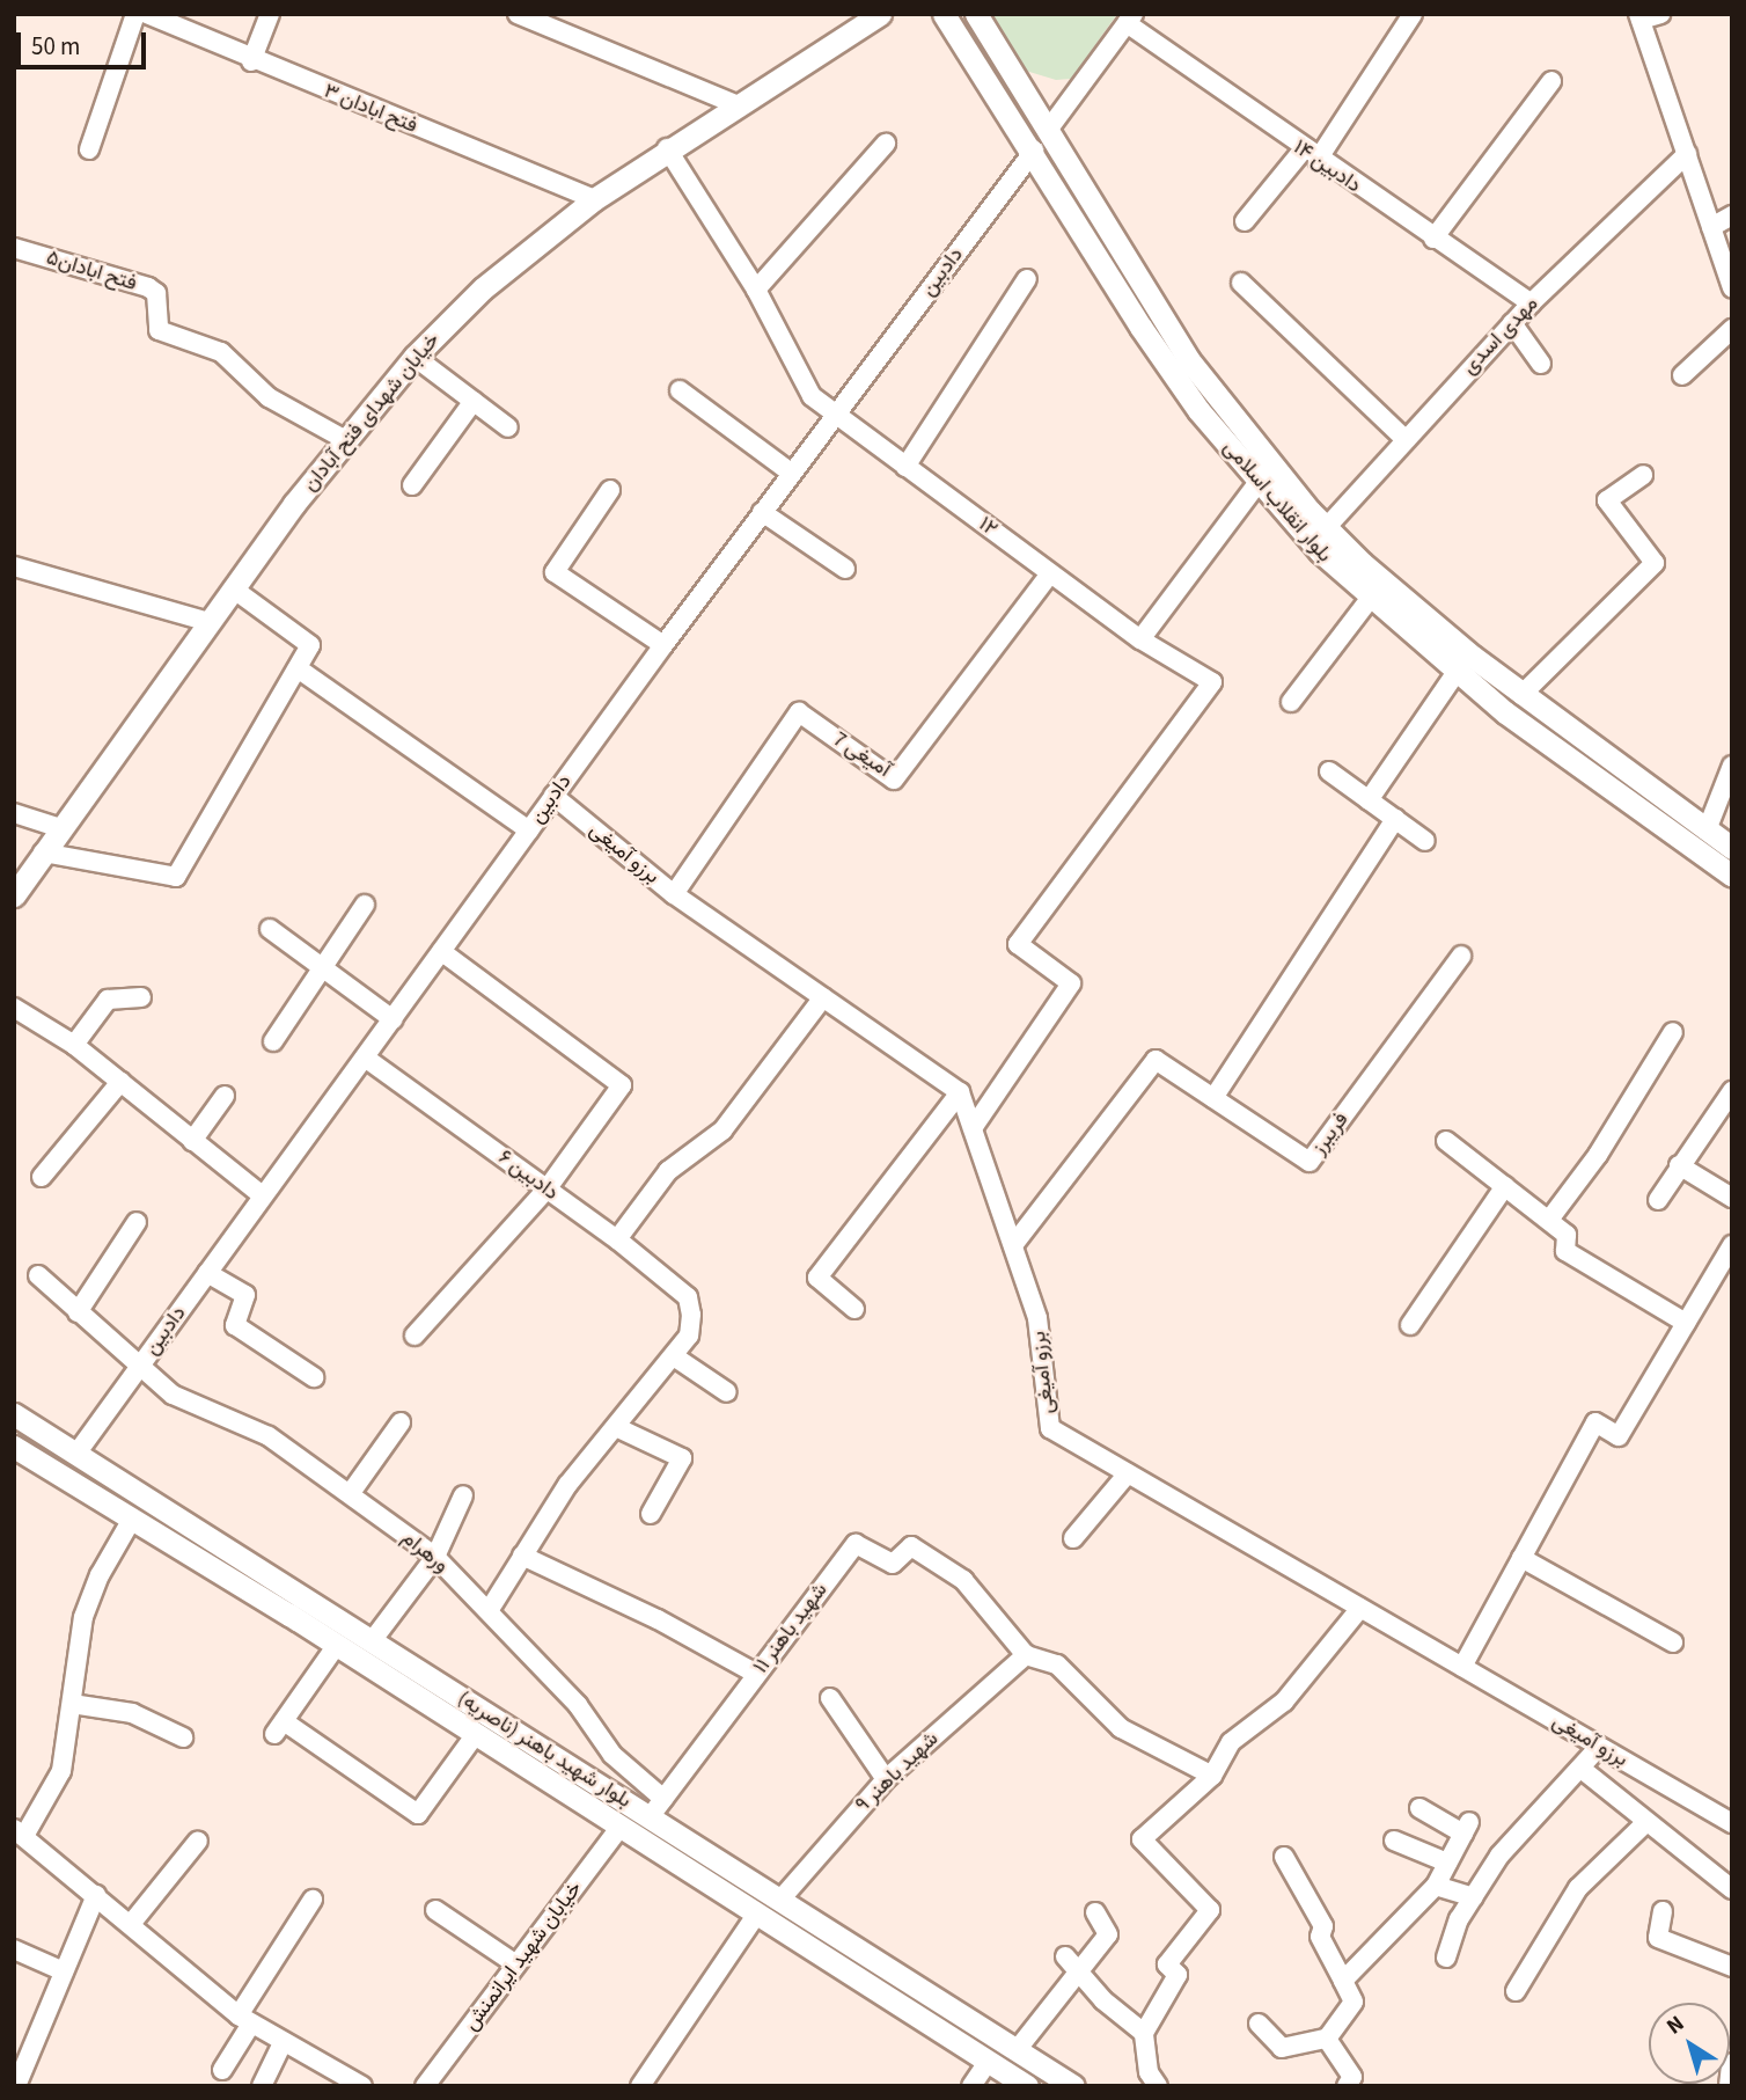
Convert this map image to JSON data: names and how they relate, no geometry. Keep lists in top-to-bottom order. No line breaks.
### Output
{"streets":{"main road":["خیابان شهدای فتح آبادان","بلوار انقلاب اسلامی","بلوار شهید باهنر (ناصریه)"],"street":["فتح ابادان ۳","دادبین ۱۴","فتح ابادان۵","دادبین","مهدی اسدی","۱۲","آمیغی 7","برزو آمیغی","فریبرز","دادبین ۶","ورهرام","شهید باهنر ۱۱","شهید باهنر ۹","خیابان شهید ایرانمنش"]},"crossings":[["فتح ابادان ۳","خیابان شهدای فتح آبادان"],["دادبین ۱۴","مهدی اسدی"],["فتح ابادان۵","خیابان شهدای فتح آبادان"],["دادبین","بلوار انقلاب اسلامی"],["دادبین","۱۲"],["دادبین","برزو آمیغی"],["دادبین","دادبین ۶"],["دادبین","ورهرام"],["دادبین","بلوار شهید باهنر (ناصریه)"],["مهدی اسدی","بلوار انقلاب اسلامی"],["خیابان شهدای فتح آبادان","۱۲"],["۱۲","آمیغی 7"],["۱۲","برزو آمیغی"],["آمیغی 7","برزو آمیغی"],["برزو آمیغی","فریبرز"],["ورهرام","شهید باهنر ۱۱"],["ورهرام","بلوار شهید باهنر (ناصریه)"],["شهید باهنر ۱۱","بلوار شهید باهنر (ناصریه)"],["شهید باهنر ۱۱","شهید باهنر ۹"],["بلوار شهید باهنر (ناصریه)","شهید باهنر ۹"],["بلوار شهید باهنر (ناصریه)","خیابان شهید ایرانمنش"]],"scale_bar":"50 m","north":"top left"}
